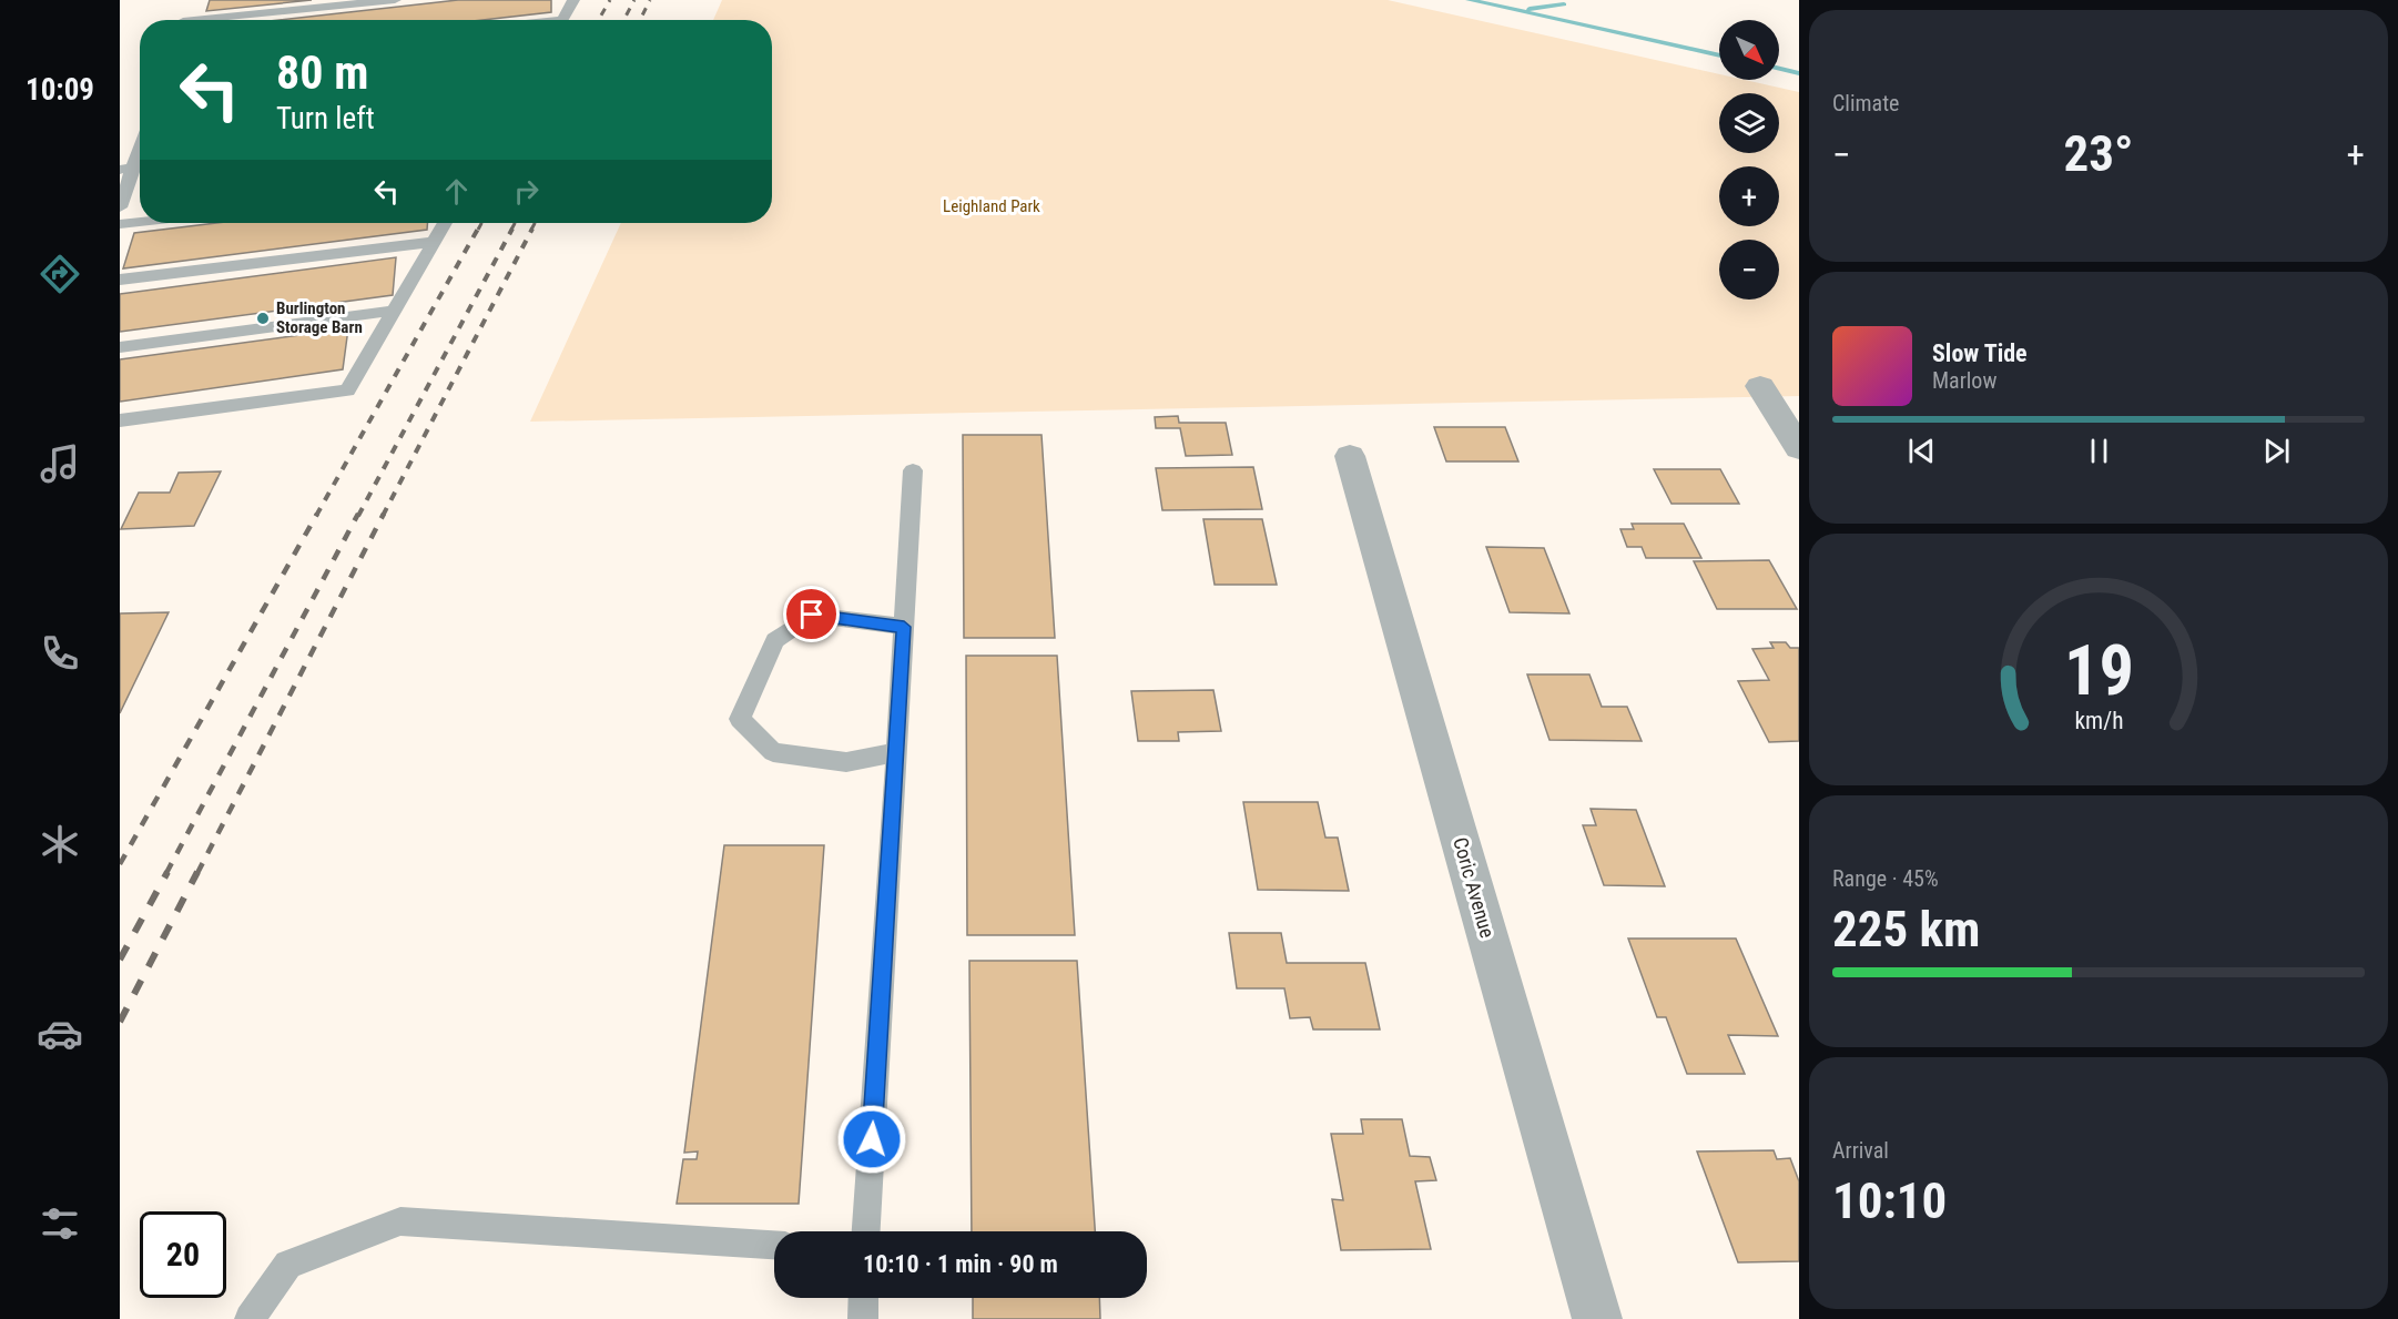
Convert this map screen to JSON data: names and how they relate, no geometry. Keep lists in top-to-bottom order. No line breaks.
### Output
{"streets":{"street":["Coric Avenue"]},"parks":["Leighland Park"],"places":["Burlington Storage Barn"],"north":"bottom right","page":{"tabs":"10:09","tile":["Climate",["Range · 45%","225 km"],["Arrival","10:10"]],"map_buttons":["+","−"],"turn":["80 m","Turn left"],"heat":["−","23°","+"],"song":["Slow Tide","Marlow"],"limit":"20","trip":"10:10 · 1 min · 90 m","gauge":["19","km/h"]}}
